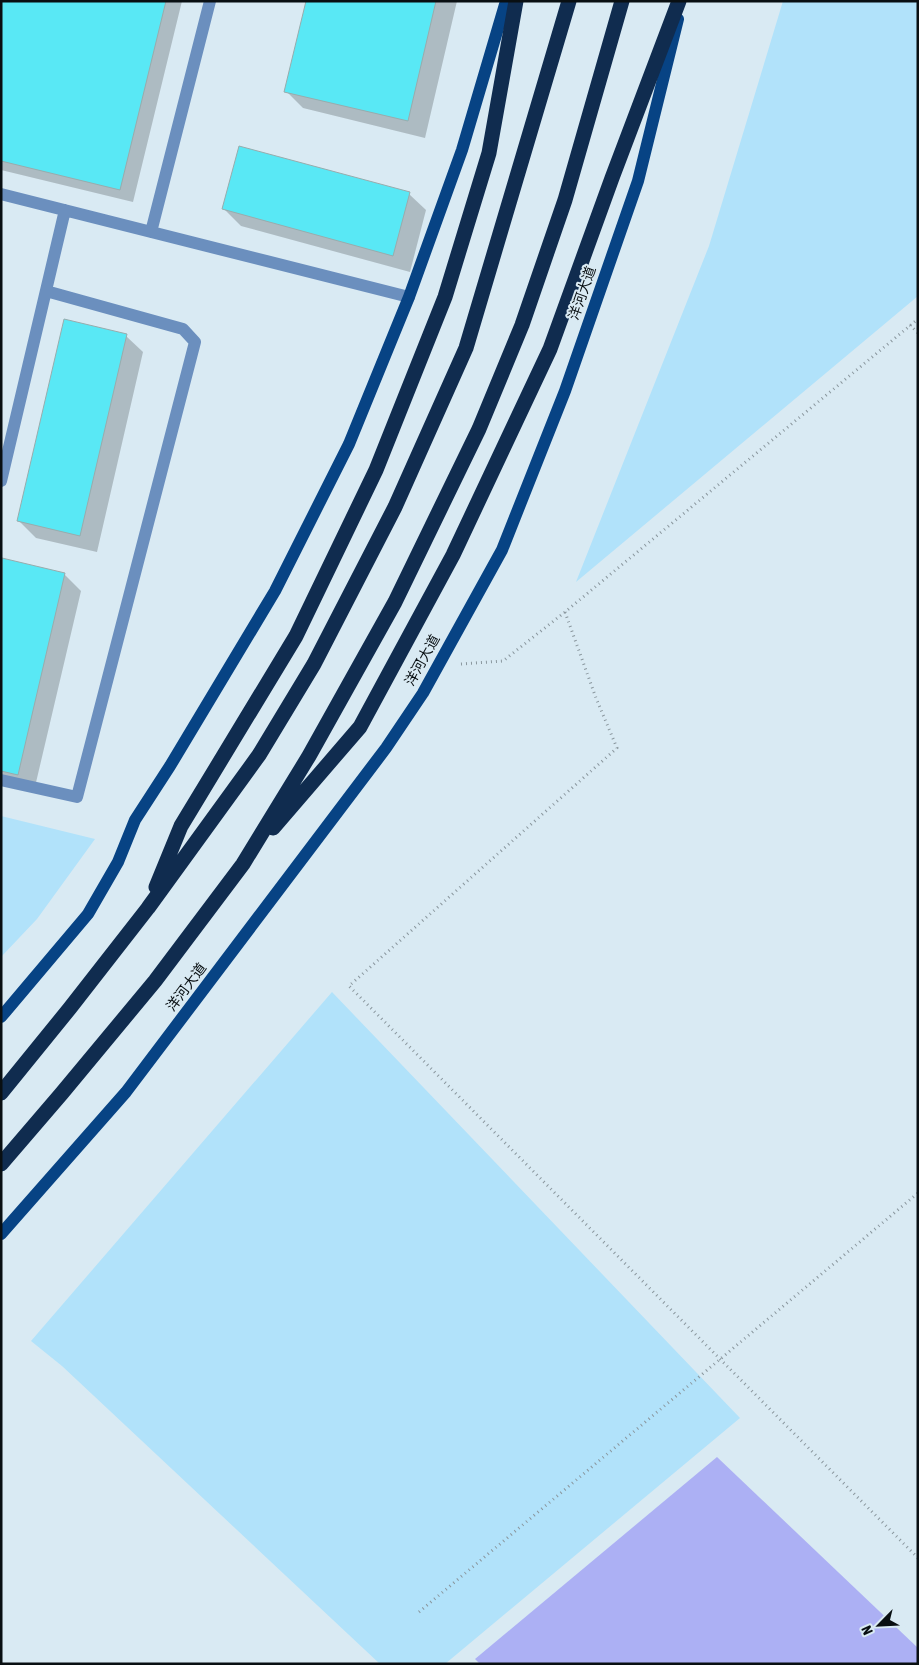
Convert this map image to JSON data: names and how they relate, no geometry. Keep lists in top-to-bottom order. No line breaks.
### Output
{"streets":{"highway":["洋河大道"]},"north":"bottom left"}
